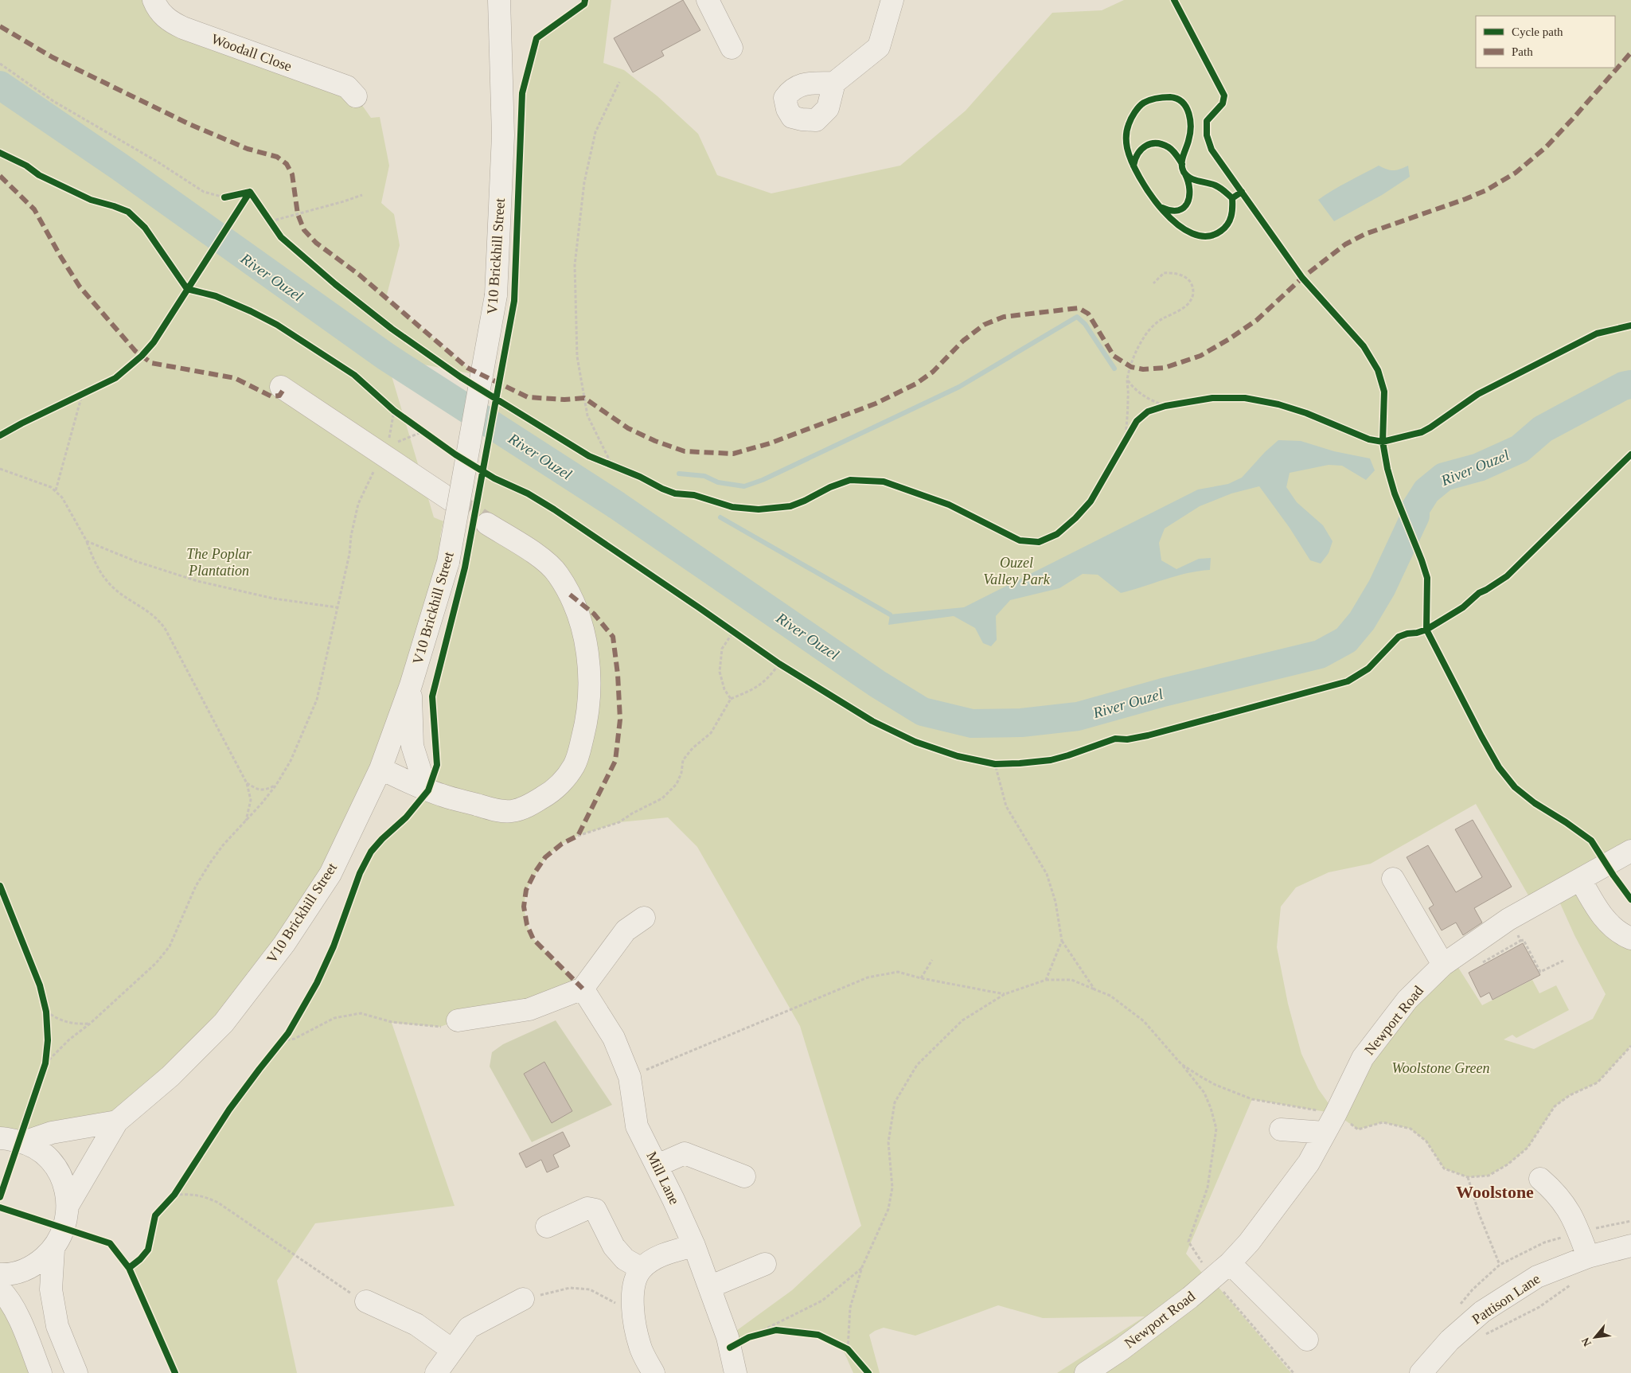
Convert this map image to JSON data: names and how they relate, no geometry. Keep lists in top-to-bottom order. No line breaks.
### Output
{"streets":{"street":["Woodall Close","V10 Brickhill Street","Newport Road","Mill Lane","Pattison Lane"]},"districts":["Woolstone"],"water":["River Ouzel"],"parks":["The Poplar Plantation","Ouzel Valley Park","Woolstone Green"],"legend":["Cycle path","Path"],"north":"bottom left"}
